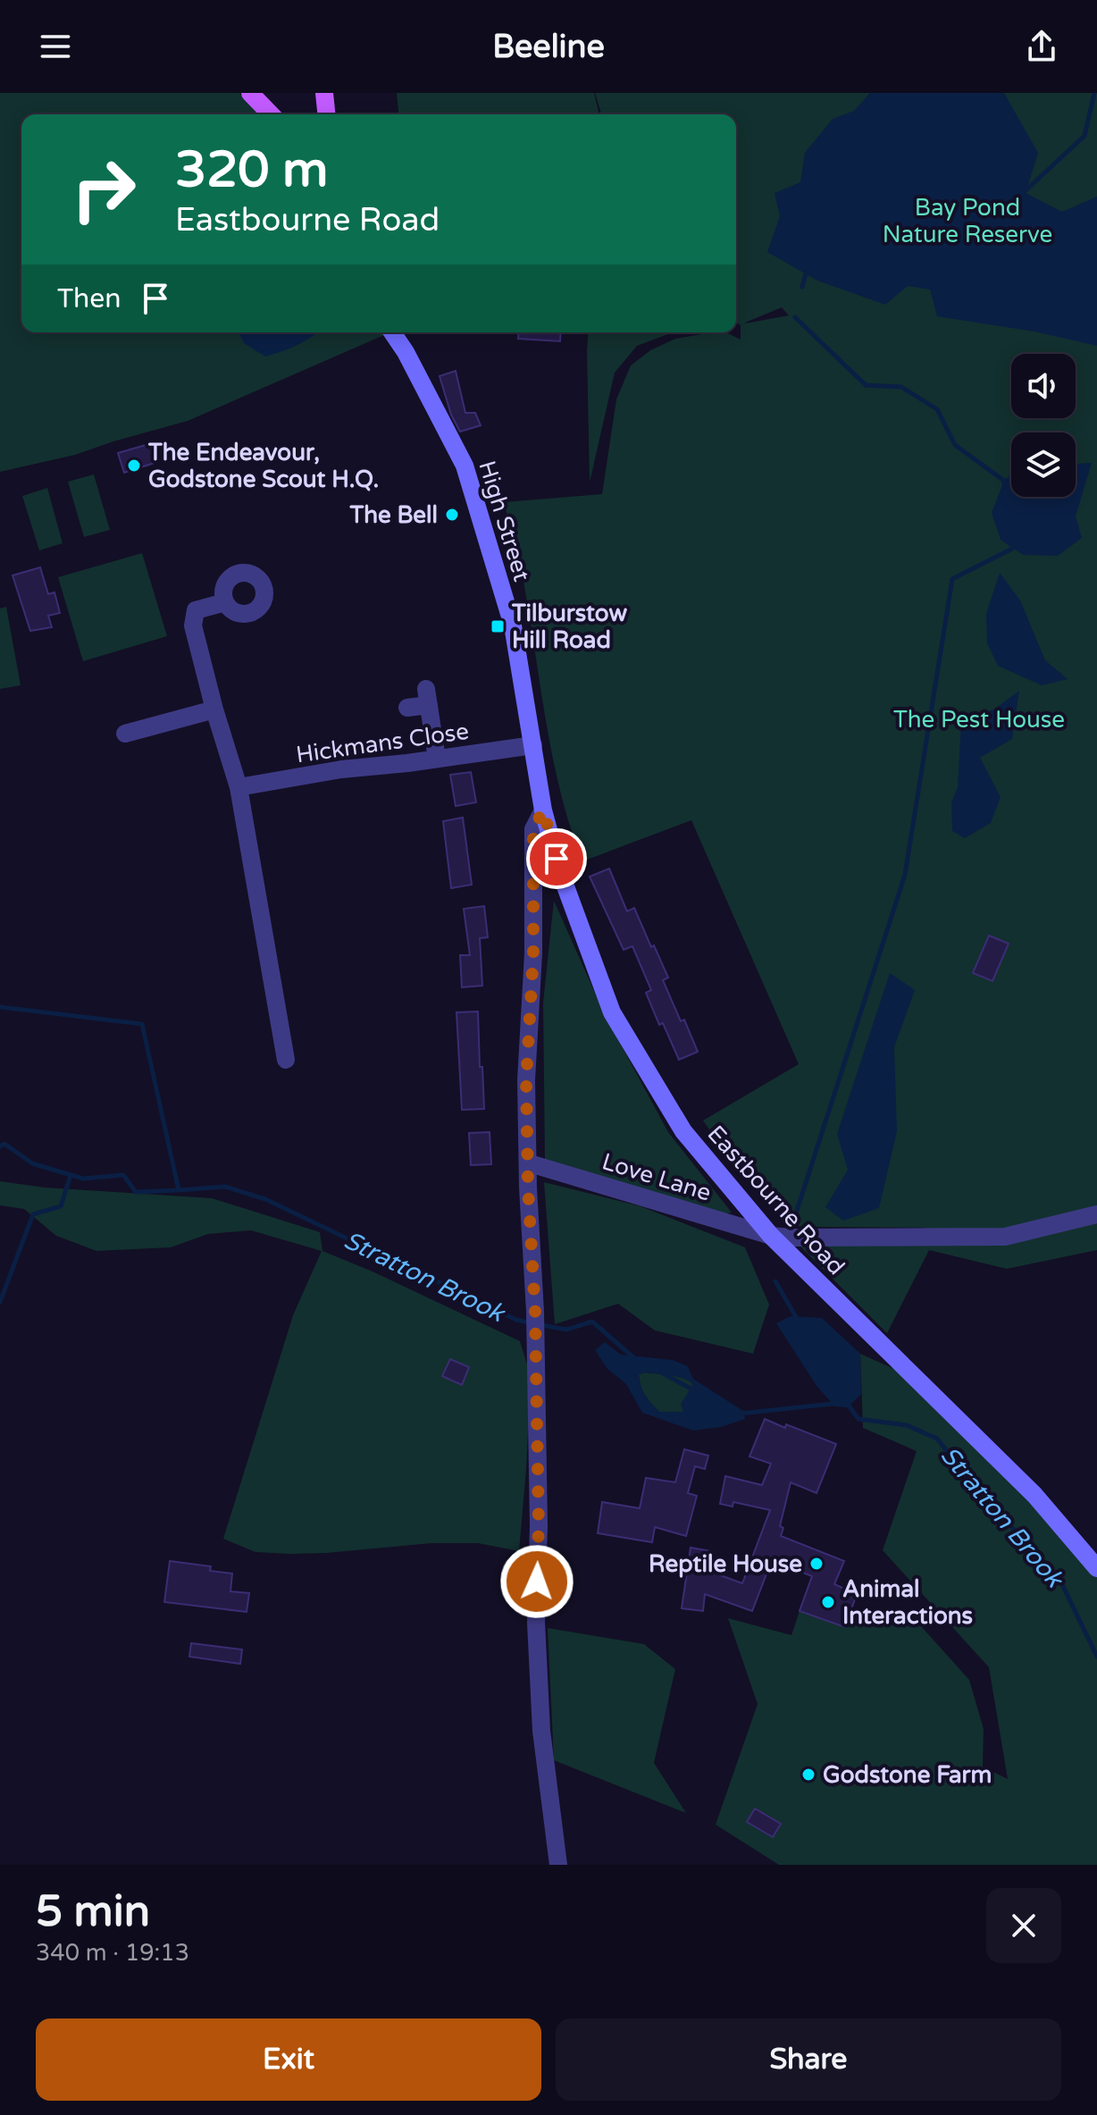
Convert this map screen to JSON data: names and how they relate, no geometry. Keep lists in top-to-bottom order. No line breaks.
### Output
{"streets":{"main road":["High Street","Eastbourne Road"],"street":["Hickmans Close","Love Lane"]},"crossings":[["High Street","Hickmans Close"],["High Street","Eastbourne Road"],["Hickmans Close","Eastbourne Road"],["Love Lane","Eastbourne Road"]],"water":["Stratton Brook"],"parks":["Bay Pond Nature Reserve","The Pest House"],"places":{"other":["The Endeavour, Godstone Scout H.Q.","The Bell","Reptile House","Animal Interactions","Godstone Farm"],"transit":["Tilburstow Hill Road"]},"page":{"header":"Beeline","turn":["320 m","Eastbourne Road"],"then":"Then","heading":["5 min","340 m · 19:13"],"buttons":["Exit","Share"]}}
